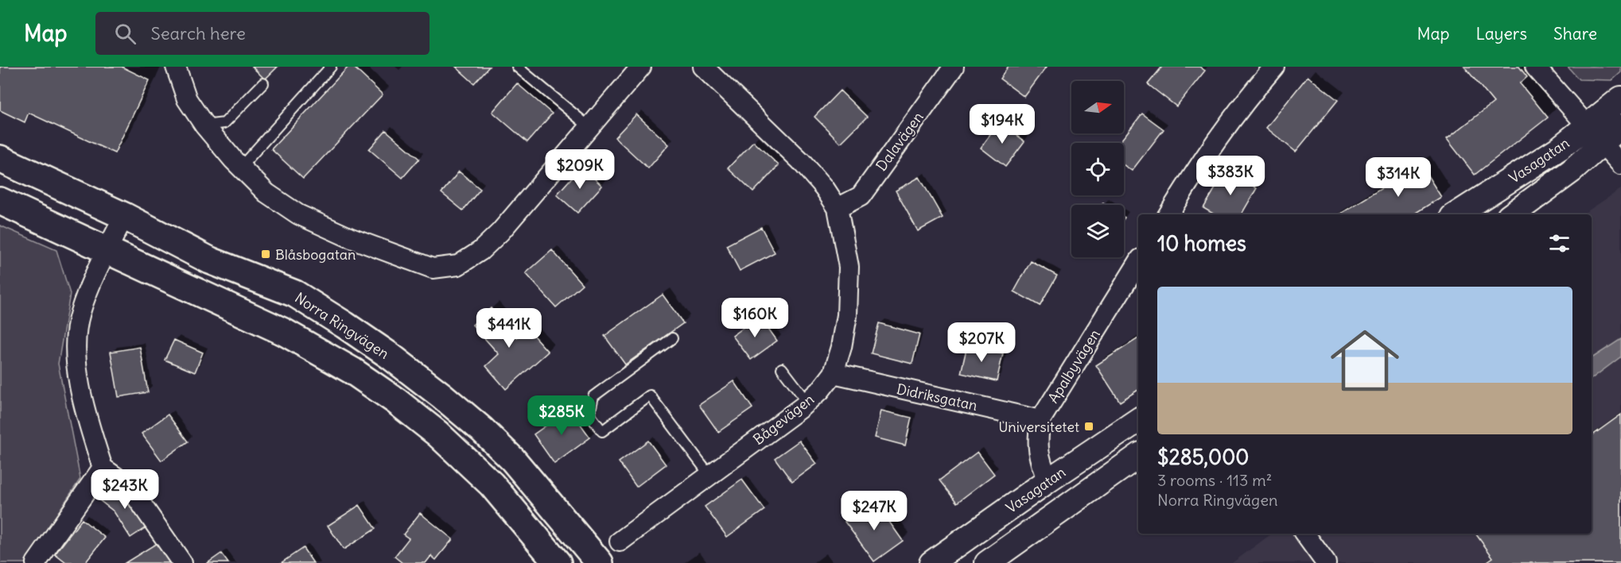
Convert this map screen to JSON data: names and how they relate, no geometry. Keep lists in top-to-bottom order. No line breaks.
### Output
{"streets":{"main road":["Norra Ringvägen"],"street":["Dalavägen","Vasagatan","Apalbyvägen","Didriksgatan","Bågevägen"]},"crossings":[["Dalavägen","Bågevägen"],["Vasagatan","Apalbyvägen"],["Apalbyvägen","Didriksgatan"],["Didriksgatan","Bågevägen"]],"places":{"transit":["Blåsbogatan","Universitetet"]},"north":"right","page":{"header":"Map","search":"Search here","nav":["Map","Layers","Share"],"price":["$194K","$209K","$383K","$314K","$160K","$441K","$207K","$285K","$243K","$247K"],"heading":"10 homes","list":[{"name":"$285,000","note":"3 rooms · 113 m² · Norra Ringvägen"}]}}
